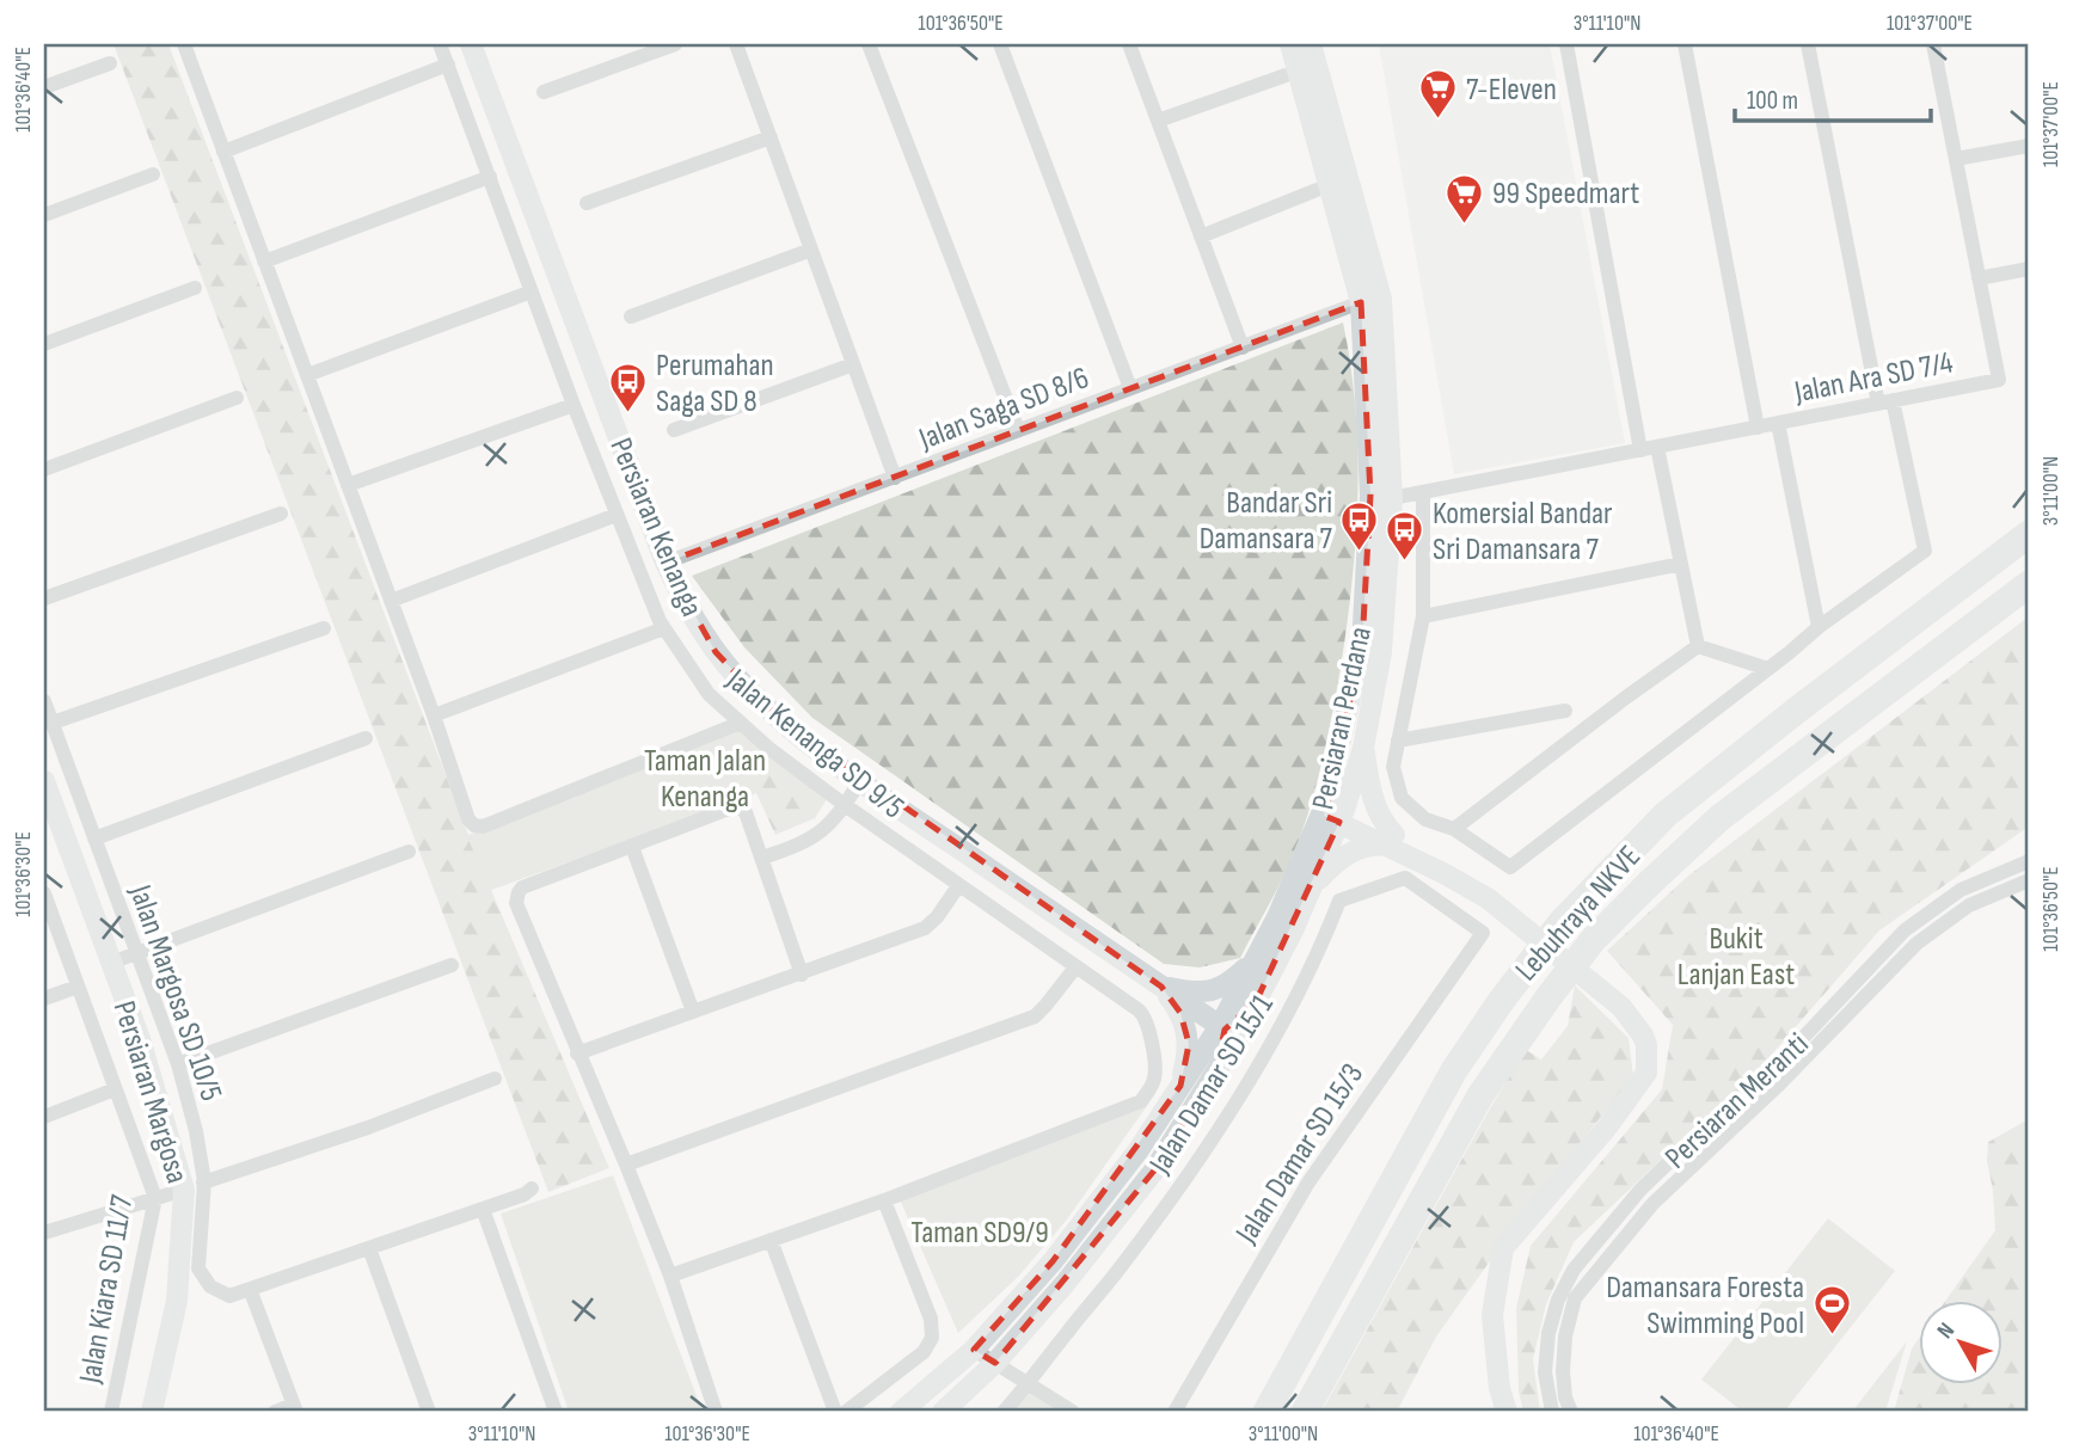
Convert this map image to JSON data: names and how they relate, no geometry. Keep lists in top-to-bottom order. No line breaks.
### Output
{"streets":{"highway":["Lebuhraya NKVE"],"main road":["Persiaran Kenanga","Persiaran Perdana","Persiaran Margosa"],"street":["Jalan Ara SD 7/4","Jalan Saga SD 8/6","Jalan Kenanga SD 9/5","Jalan Margosa SD 10/5","Jalan Damar SD 15/1","Persiaran Meranti","Jalan Damar SD 15/3","Jalan Kiara SD 11/7"]},"crossings":[["Jalan Ara SD 7/4","Persiaran Perdana"],["Jalan Saga SD 8/6","Persiaran Kenanga"],["Jalan Saga SD 8/6","Persiaran Perdana"],["Persiaran Kenanga","Persiaran Perdana"],["Jalan Margosa SD 10/5","Persiaran Margosa"],["Jalan Damar SD 15/1","Jalan Damar SD 15/3"]],"parks":["Taman Jalan Kenanga","Bukit Lanjan East","Taman SD9/9"],"places":{"supermarket":["7-Eleven","99 Speedmart"],"bus stop":["Perumahan Saga SD 8","Bandar Sri Damansara 7","Komersial Bandar Sri Damansara 7"],"sports":["Damansara Foresta Swimming Pool"]},"scale_bar":"100 m","north":"top left","coordinates":["101°36'50\"E","3°11'10\"N","101°37'00\"E","101°36'40\"E","3°11'00\"N","101°36'30\"E"]}
